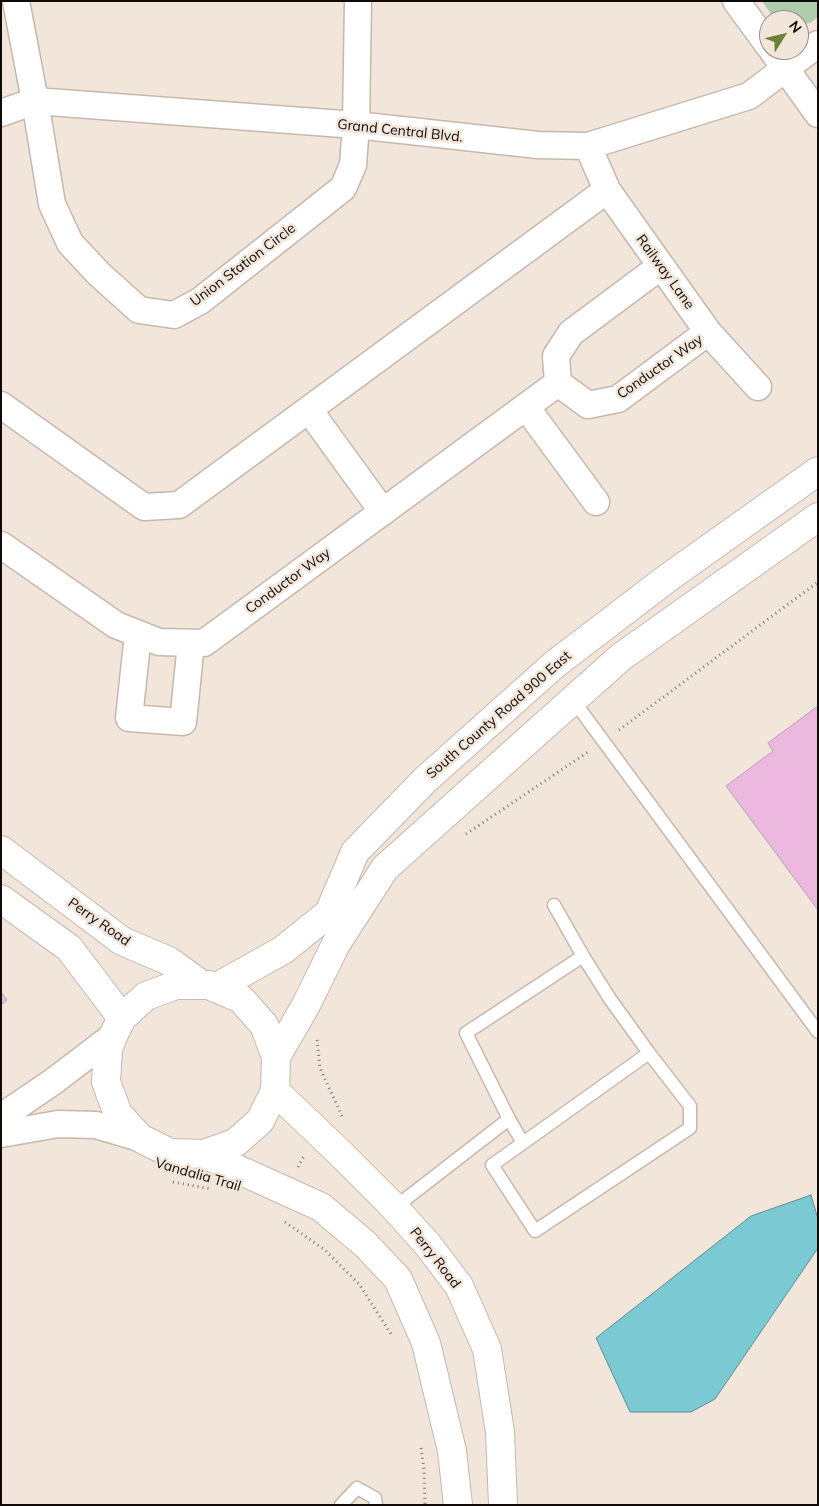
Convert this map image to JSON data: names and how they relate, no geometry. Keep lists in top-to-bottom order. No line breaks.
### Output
{"streets":{"street":["Grand Central Blvd.","Union Station Circle","Railway Lane","Conductor Way","South County Road 900 East","Perry Road"],"path":["Vandalia Trail"]},"crossings":[["Grand Central Blvd.","Union Station Circle"],["Grand Central Blvd.","Railway Lane"],["Railway Lane","Conductor Way"],["South County Road 900 East","Perry Road"]],"north":"top right"}
